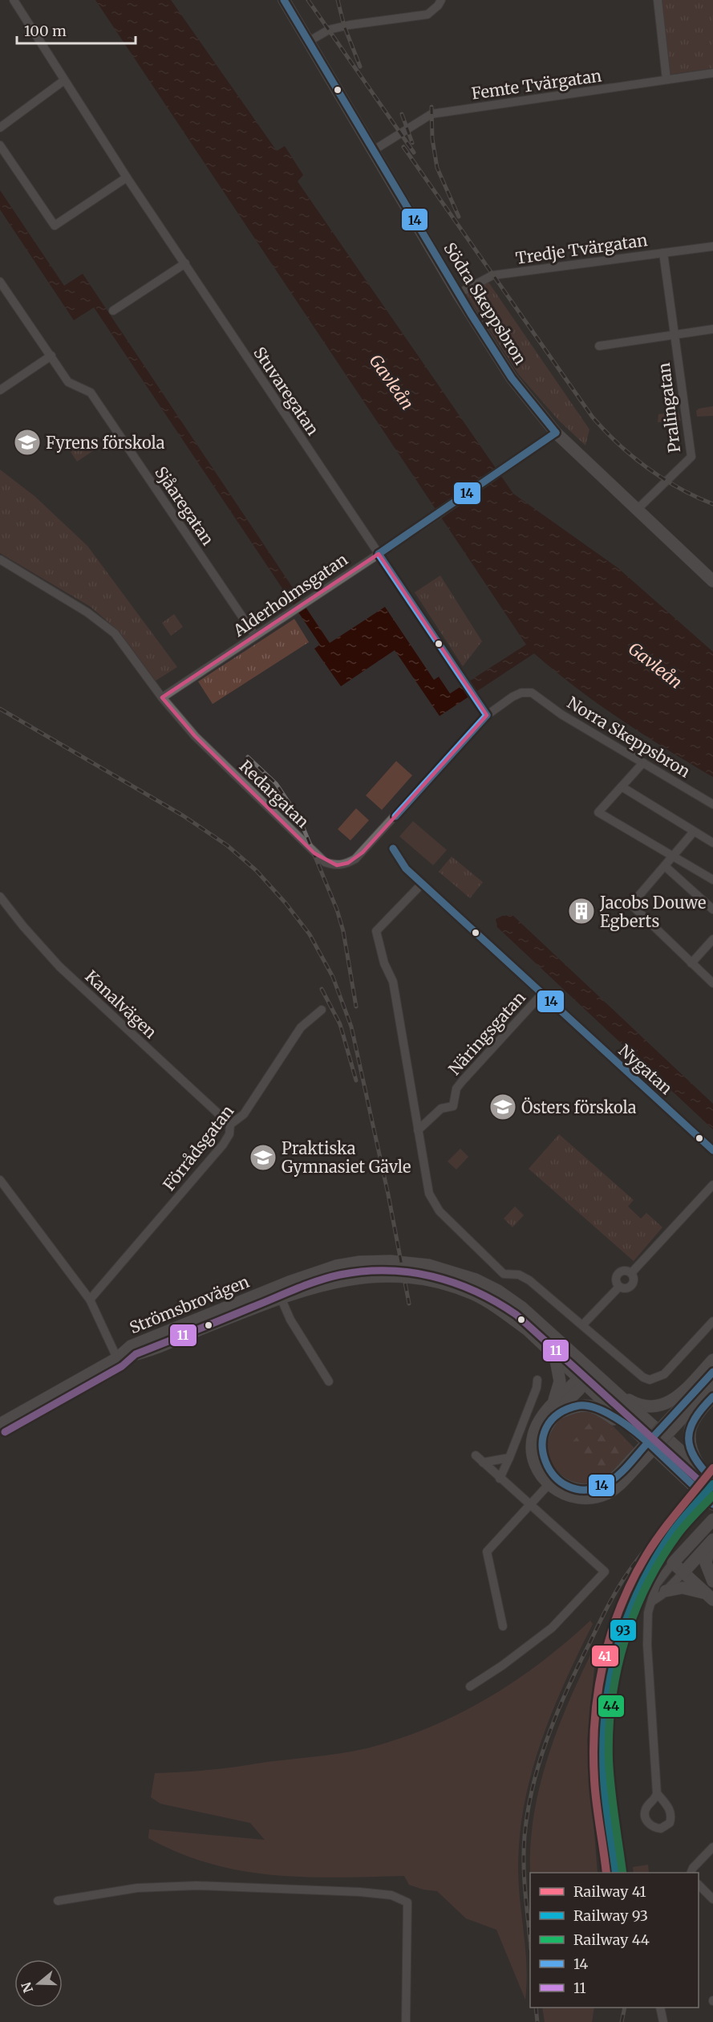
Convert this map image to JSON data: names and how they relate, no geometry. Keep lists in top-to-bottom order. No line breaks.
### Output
{"streets":{"main road":["Södra Skeppsbron","Strömsbrovägen"],"street":["Femte Tvärgatan","Tredje Tvärgatan","Stuvaregatan","Pralingatan","Sjåaregatan","Alderholmsgatan","Norra Skeppsbron","Redargatan","Kanalvägen","Näringsgatan","Nygatan","Förrådsgatan"]},"crossings":[["Femte Tvärgatan","Södra Skeppsbron"],["Tredje Tvärgatan","Södra Skeppsbron"],["Tredje Tvärgatan","Pralingatan"],["Södra Skeppsbron","Pralingatan"],["Södra Skeppsbron","Alderholmsgatan"],["Stuvaregatan","Alderholmsgatan"],["Stuvaregatan","Redargatan"],["Sjåaregatan","Alderholmsgatan"],["Alderholmsgatan","Redargatan"],["Norra Skeppsbron","Redargatan"],["Kanalvägen","Förrådsgatan"],["Näringsgatan","Nygatan"]],"water":["Gavleån"],"places":{"school or university":["Fyrens förskola","Östers förskola","Praktiska Gymnasiet Gävle"],"building":["Jacobs Douwe Egberts"]},"lines":["transit line 14","transit line 11","rail line 41","rail line 93","rail line 44"],"legend":["Railway 41","Railway 93","Railway 44","14","11"],"scale_bar":"100 m","north":"left"}
